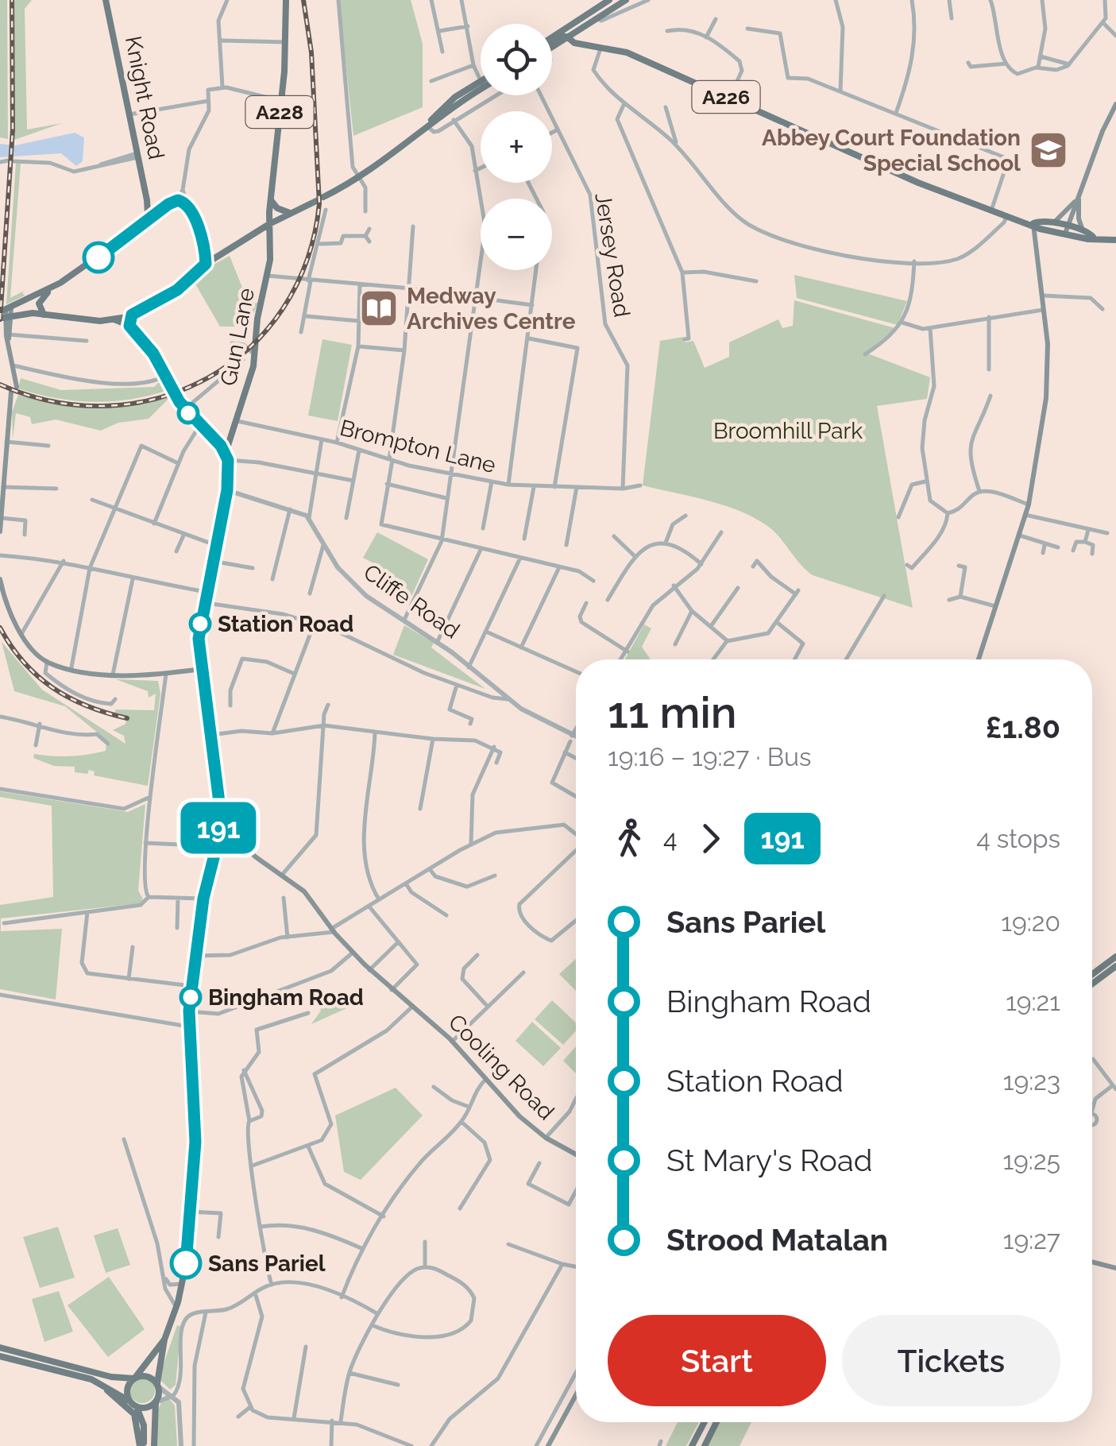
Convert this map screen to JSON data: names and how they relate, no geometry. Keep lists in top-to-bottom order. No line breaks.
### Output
{"streets":{"main road":["A226","Knight Road","A228","Gun Lane","Cooling Road"],"street":["Jersey Road","Brompton Lane","Cliffe Road"]},"crossings":[["A228","Gun Lane"],["A228","Cooling Road"],["Jersey Road","Brompton Lane"],["Gun Lane","Brompton Lane"]],"parks":["Broomhill Park"],"places":{"school or university":["Abbey Court Foundation Special School"],"library":["Medway Archives Centre"],"other":["Station Road","Bingham Road","Sans Pariel"]},"lines":["bus line 191"],"page":{"on_map":"191","map_buttons":["+","−"],"heading":["11 min","19:16 – 19:27 · Bus","£1.80"],"legs":["4","191","4 stops"],"list":[{"name":"Sans Pariel","value":"19:20"},{"name":"Bingham Road","value":"19:21"},{"name":"Station Road","value":"19:23"},{"name":"St Mary's Road","value":"19:25"},{"name":"Strood Matalan","value":"19:27"}],"buttons":["Start","Tickets"]}}
